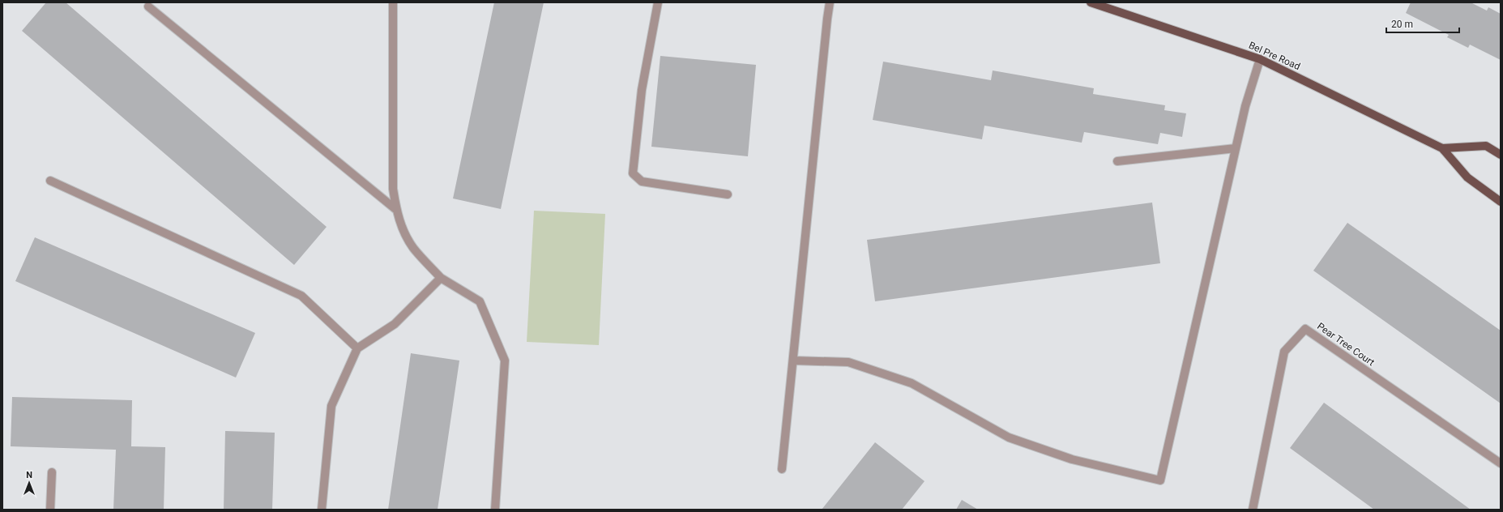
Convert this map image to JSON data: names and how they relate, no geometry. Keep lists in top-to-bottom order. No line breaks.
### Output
{"streets":{"main road":["Bel Pre Road"],"street":["Pear Tree Court"]},"scale_bar":"20 m","north":"top"}
